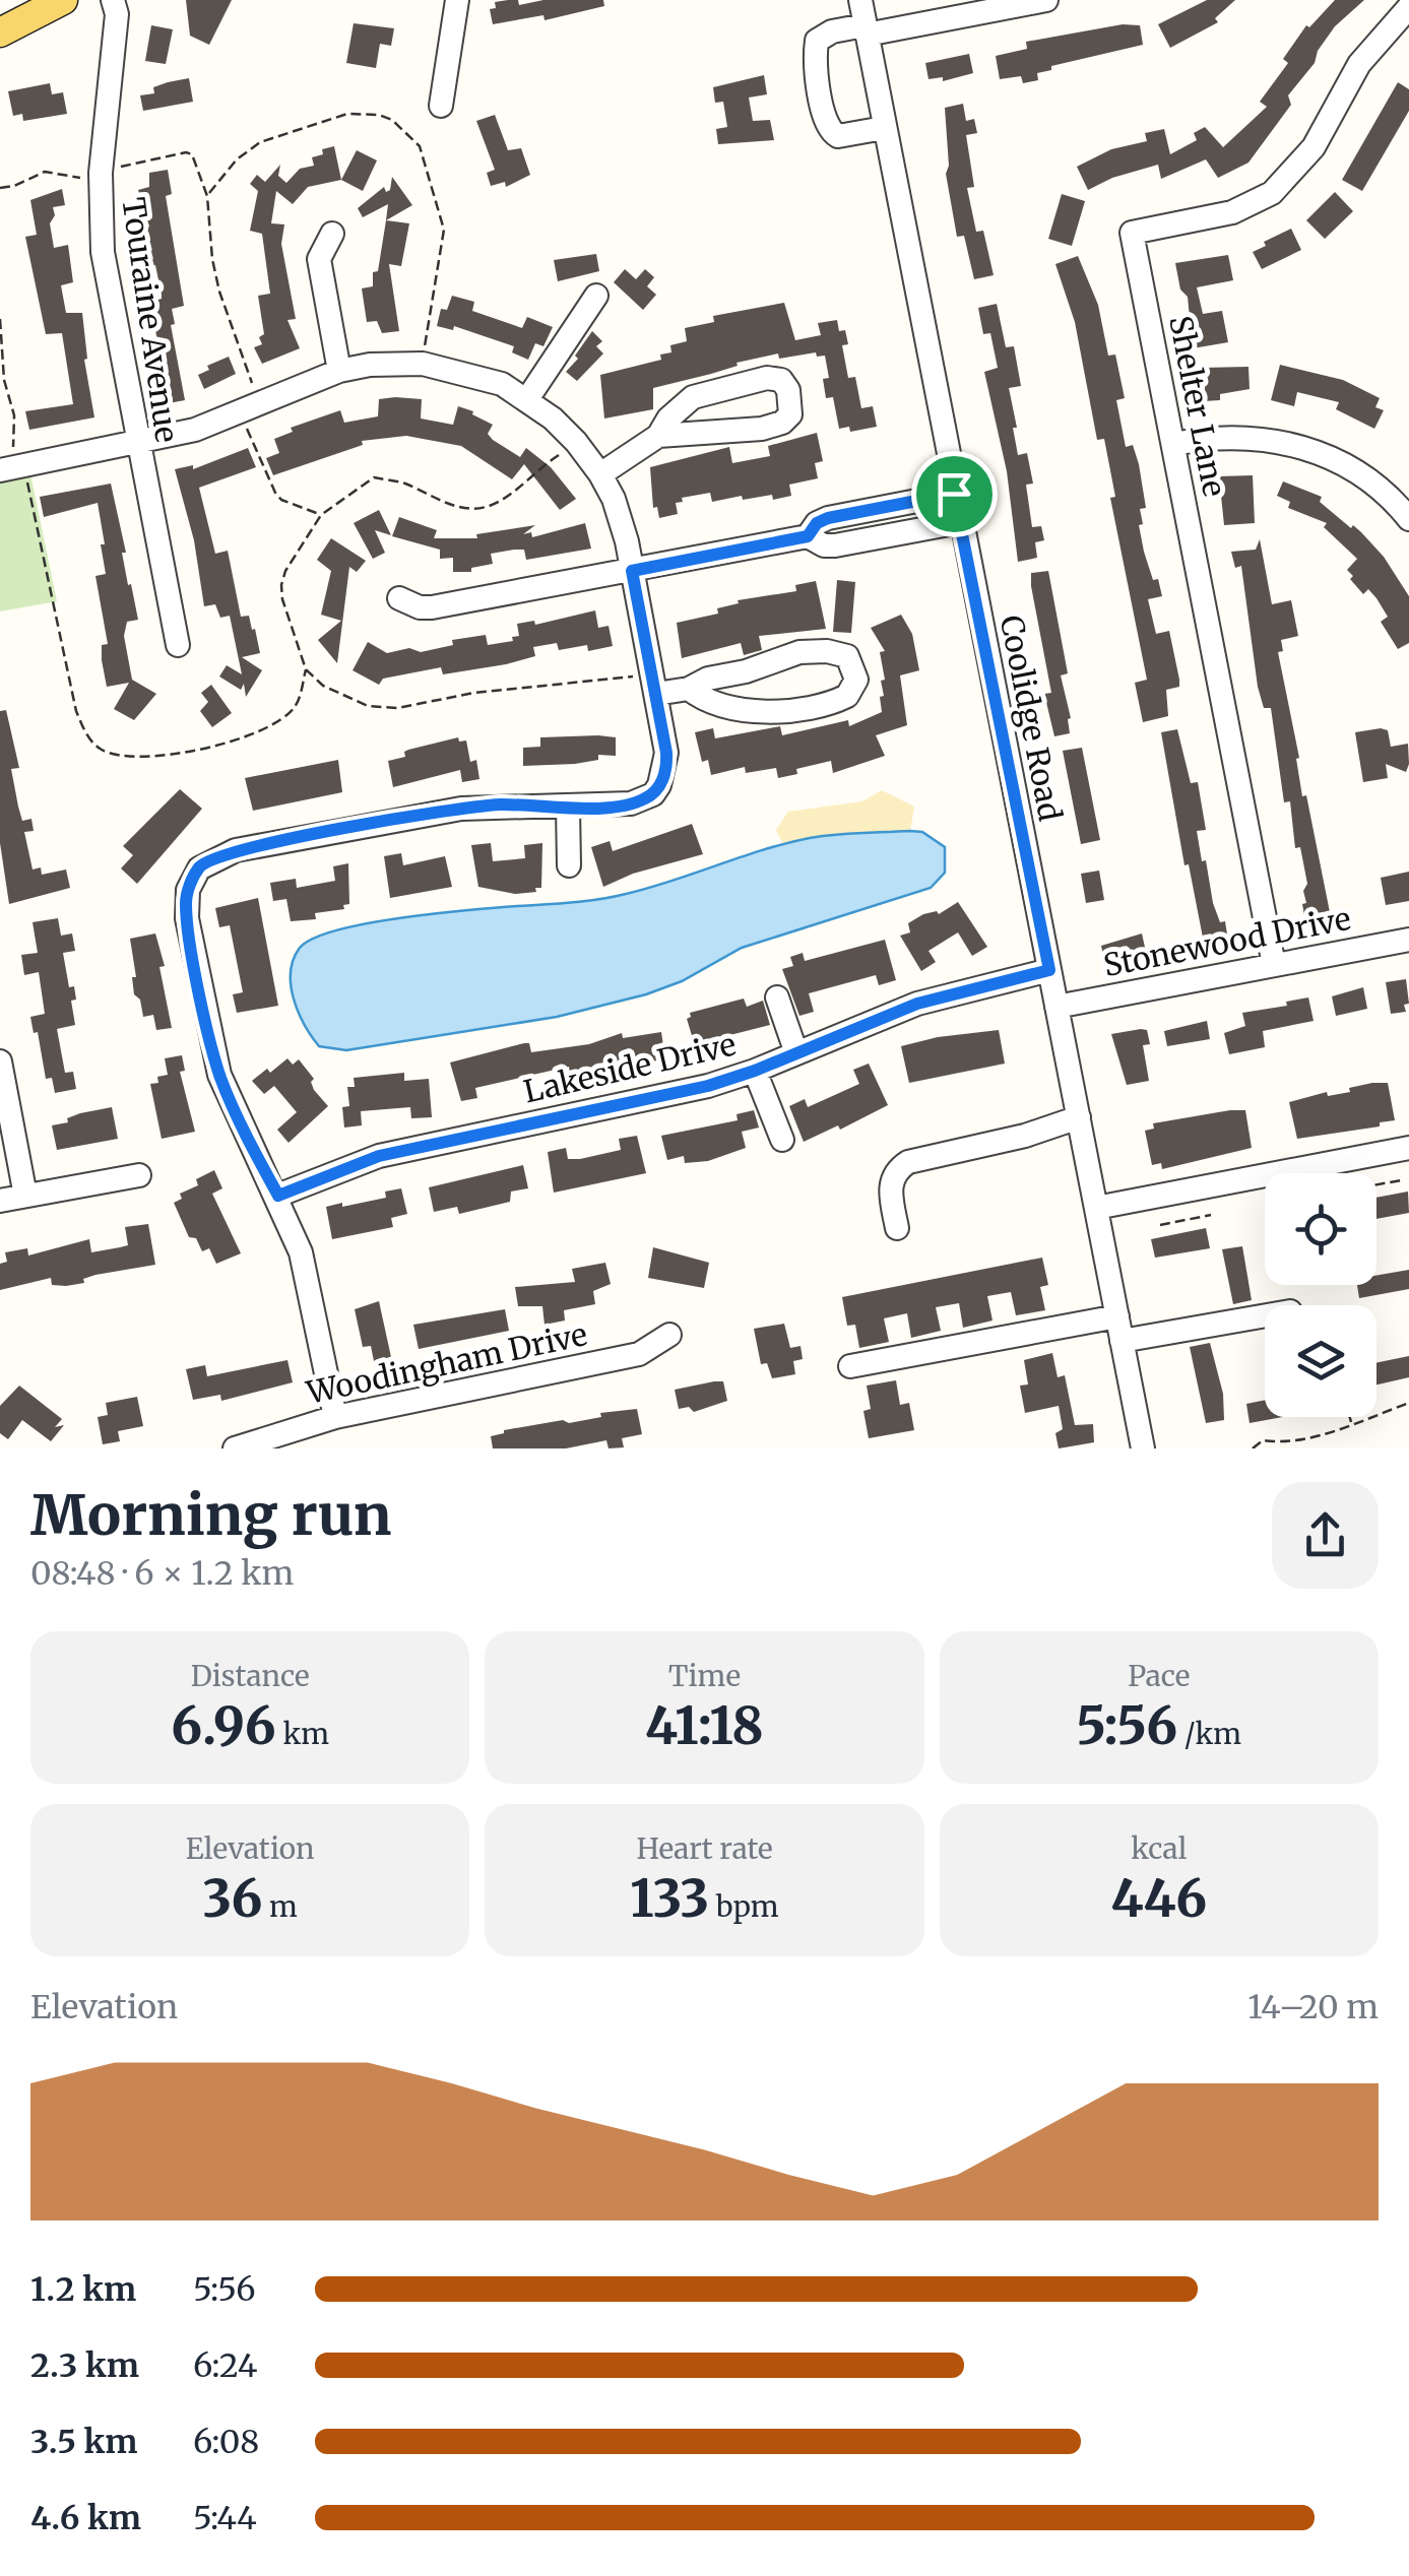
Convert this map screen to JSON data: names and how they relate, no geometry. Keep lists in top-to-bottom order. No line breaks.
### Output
{"streets":{"street":["Touraine Avenue","Shelter Lane","Coolidge Road","Stonewood Drive","Lakeside Drive","Woodingham Drive"]},"crossings":[["Shelter Lane","Stonewood Drive"],["Coolidge Road","Stonewood Drive"],["Coolidge Road","Lakeside Drive"]],"page":{"heading":["Morning run","08:48 · 6 × 1.2 km"],"stats":[["Distance","6.96 km"],["Time","41:18"],["Pace","5:56 /km"],["Elevation","36 m"],["Heart rate","133 bpm"],["kcal","446"]],"chart":["Elevation","14–20 m"],"list":[{"name":"1.2 km","note":"5:56"},{"name":"2.3 km","note":"6:24"},{"name":"3.5 km","note":"6:08"},{"name":"4.6 km","note":"5:44"}]}}
